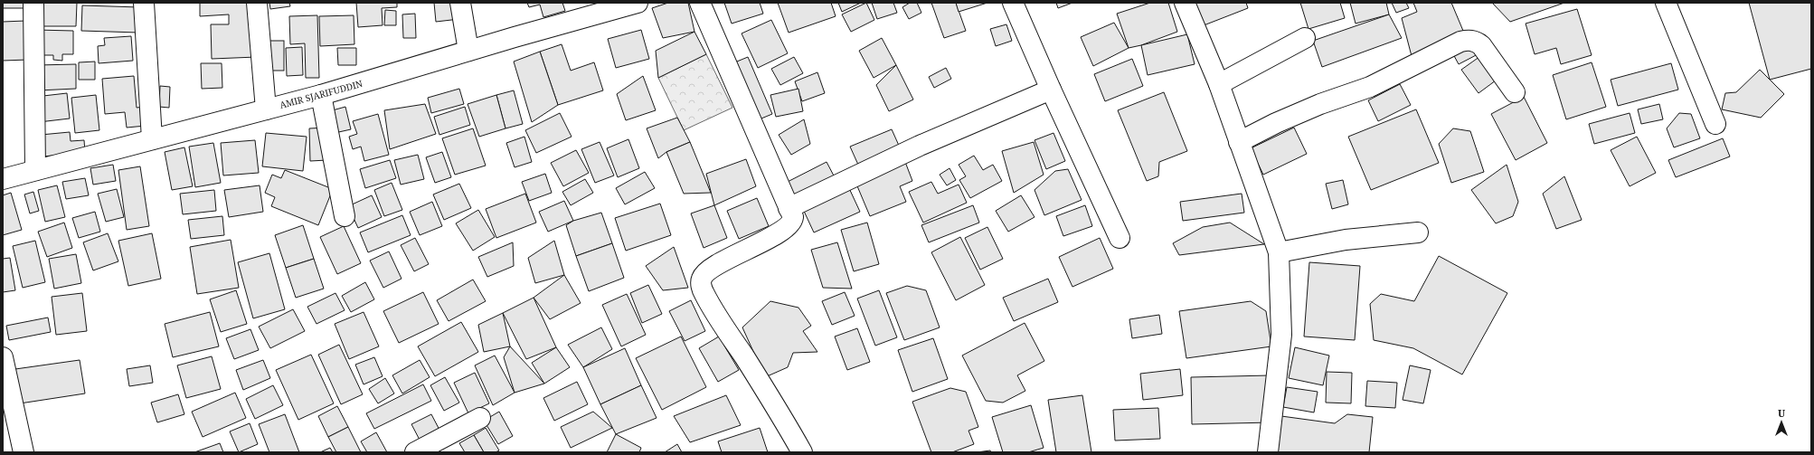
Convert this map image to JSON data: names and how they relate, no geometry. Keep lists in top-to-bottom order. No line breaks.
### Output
{"streets":{"street":["AMIR SJARIFUDDIN"]},"north":"top"}
